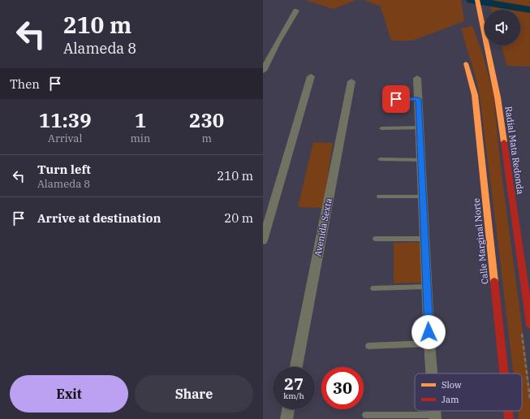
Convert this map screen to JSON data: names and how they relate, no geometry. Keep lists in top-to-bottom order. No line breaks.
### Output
{"streets":{"main road":["Radial Mata Redonda","Calle Marginal Norte"],"street":["Avenida Sexta"]},"legend":["Slow","Jam"],"page":{"turn":["210 m","Alameda 8"],"then":"Then","eta":["11:39","Arrival","1","min","230","m"],"list":[{"name":"Turn left","note":"Alameda 8","value":"210 m"},{"name":"Arrive at destination","value":"20 m"}],"speed":"27 km/h","limit":"30","buttons":["Exit","Share"]}}
